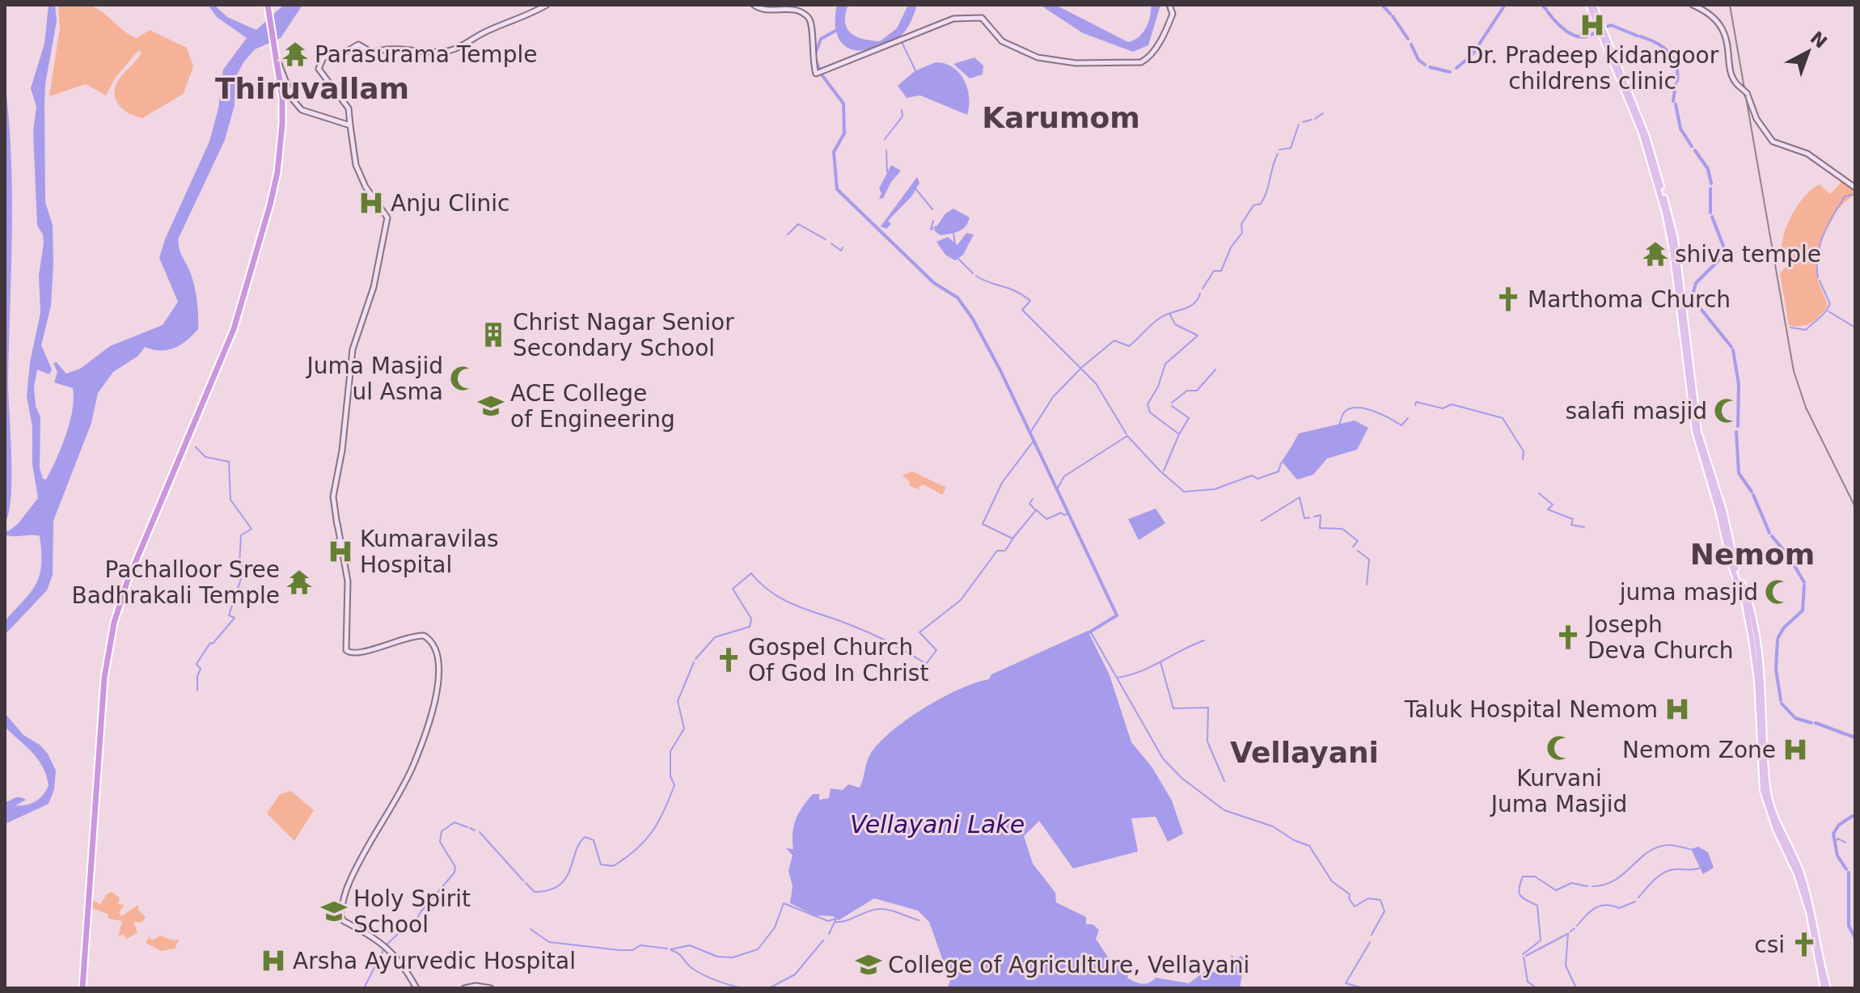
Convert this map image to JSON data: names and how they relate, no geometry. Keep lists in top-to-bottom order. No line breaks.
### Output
{"districts":["Thiruvallam","Karumom","Nemom","Vellayani"],"water":["Vellayani Lake"],"places":{"hospital":["Dr. Pradeep kidangoor childrens clinic","Anju Clinic","Kumaravilas Hospital","Taluk Hospital Nemom","Nemom Zone","Arsha Ayurvedic Hospital"],"temple":["Parasurama Temple","shiva temple","Pachalloor Sree Badhrakali Temple"],"church":["Marthoma Church","Joseph Deva Church","Gospel Church Of God In Christ","csi"],"building":["Christ Nagar Senior Secondary School"],"mosque":["Juma Masjid ul Asma","salafi masjid","juma masjid","Kurvani Juma Masjid"],"school or university":["ACE College of Engineering","Holy Spirit School","College of Agriculture, Vellayani"]},"north":"top right"}
